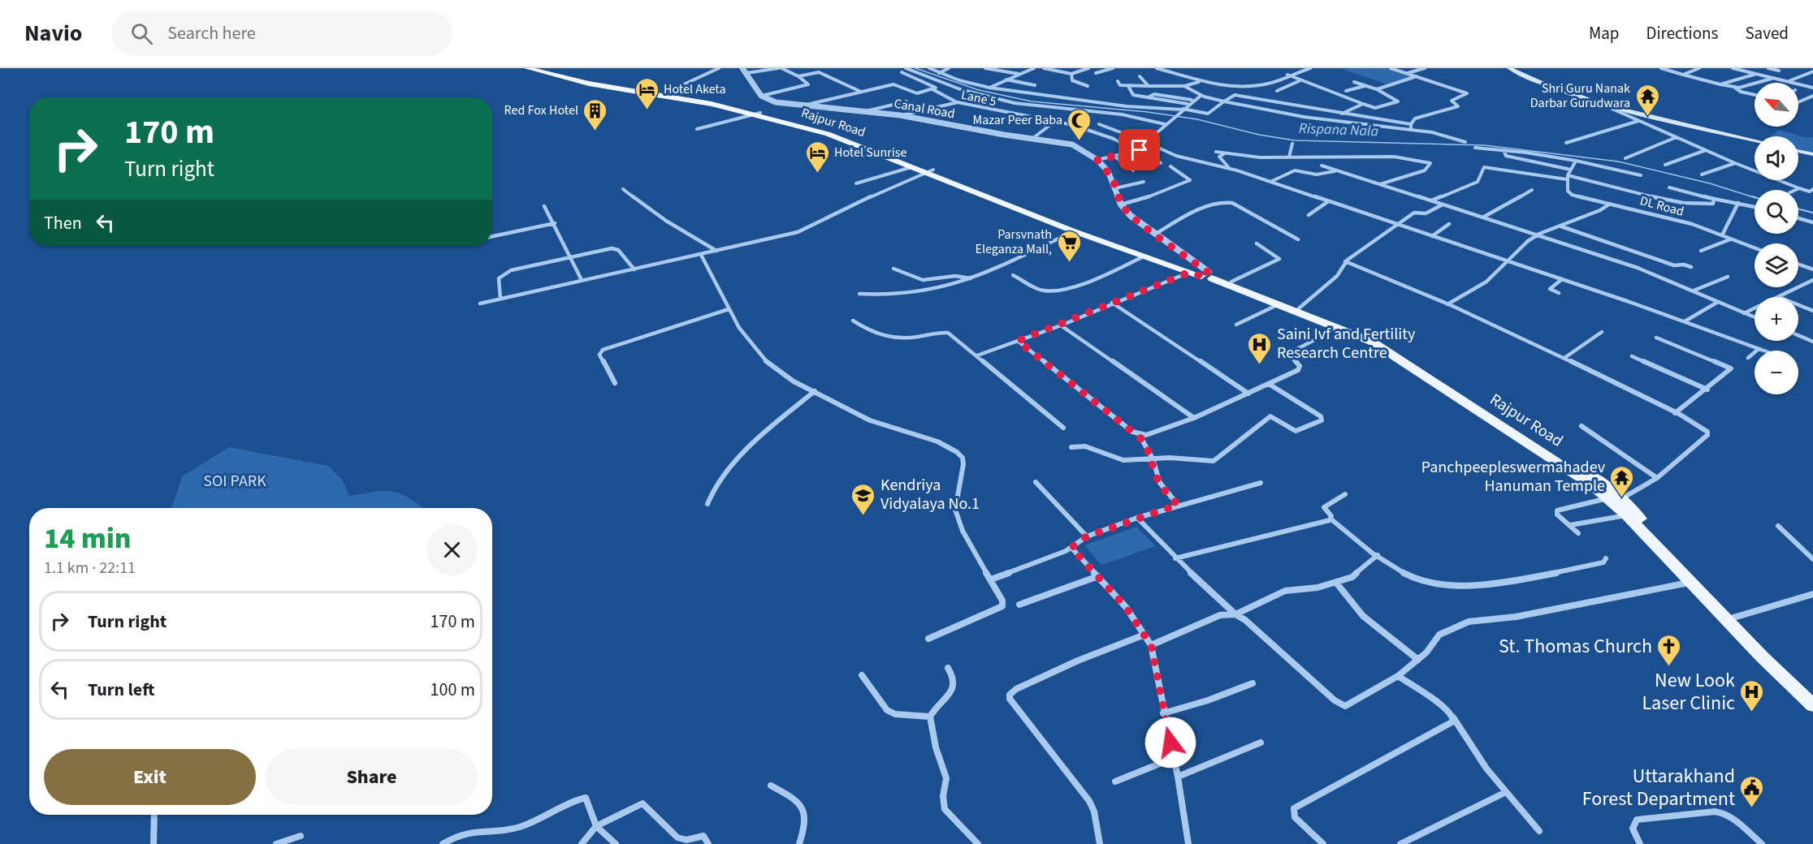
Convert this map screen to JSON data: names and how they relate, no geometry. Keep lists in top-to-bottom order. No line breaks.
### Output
{"streets":{"main road":["Rajpur Road"],"street":["Lane 5","Canal Road","DL Road"]},"crossings":[["Lane 5","Canal Road"],["Canal Road","Rajpur Road"]],"water":["Rispana Nala"],"parks":["SOI PARK"],"places":{"hotel":["Hotel Aketa","Hotel Sunrise"],"temple":["Shri Guru Nanak Darbar Gurudwara","Panchpeepleswermahadev Hanuman Temple"],"building":["Red Fox Hotel"],"mosque":["Mazar Peer Baba"],"supermarket":["Parsvnath Eleganza Mall,"],"hospital":["Saini Ivf and Fertility Research Centre","New Look Laser Clinic"],"school or university":["Kendriya Vidyalaya No.1"],"church":["St. Thomas Church"],"public building":["Uttarakhand Forest Department"]},"north":"top left","page":{"header":"Navio","search":"Search here","nav":["Map","Directions","Saved"],"map_buttons":["+","−"],"turn":["170 m","Turn right"],"then":"Then","heading":["14 min","1.1 km · 22:11"],"list":[{"name":"Turn right","value":"170 m"},{"name":"Turn left","value":"100 m"}],"buttons":["Exit","Share"]}}
